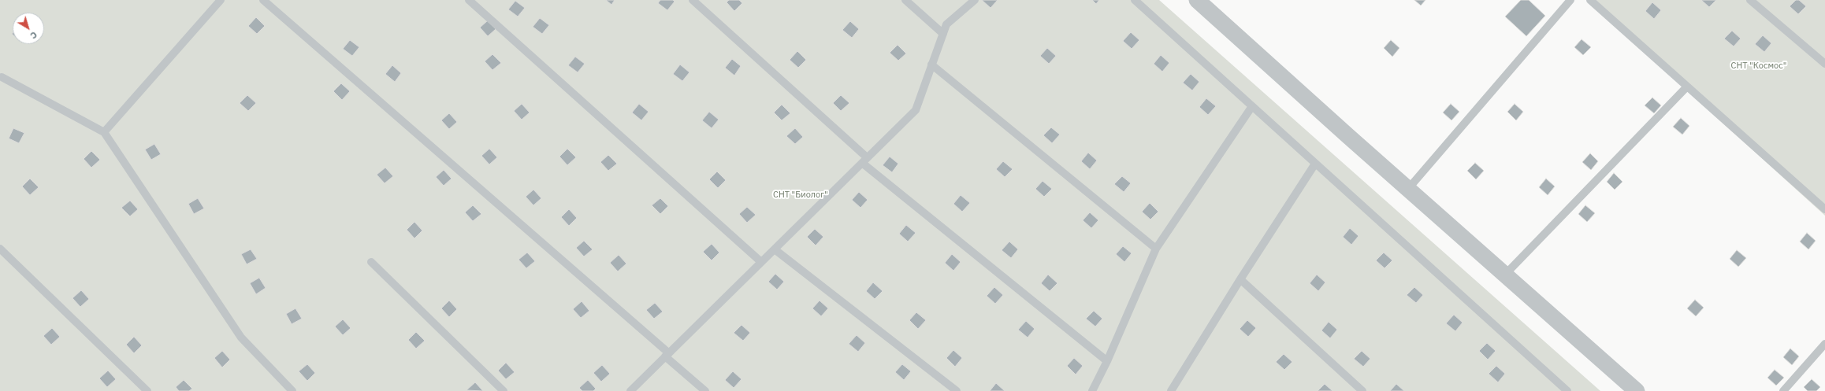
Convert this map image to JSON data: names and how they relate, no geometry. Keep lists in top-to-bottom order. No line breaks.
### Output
{"parks":["СНТ \"Космос\"","СНТ \"Биолог\""],"north":"bottom right"}
